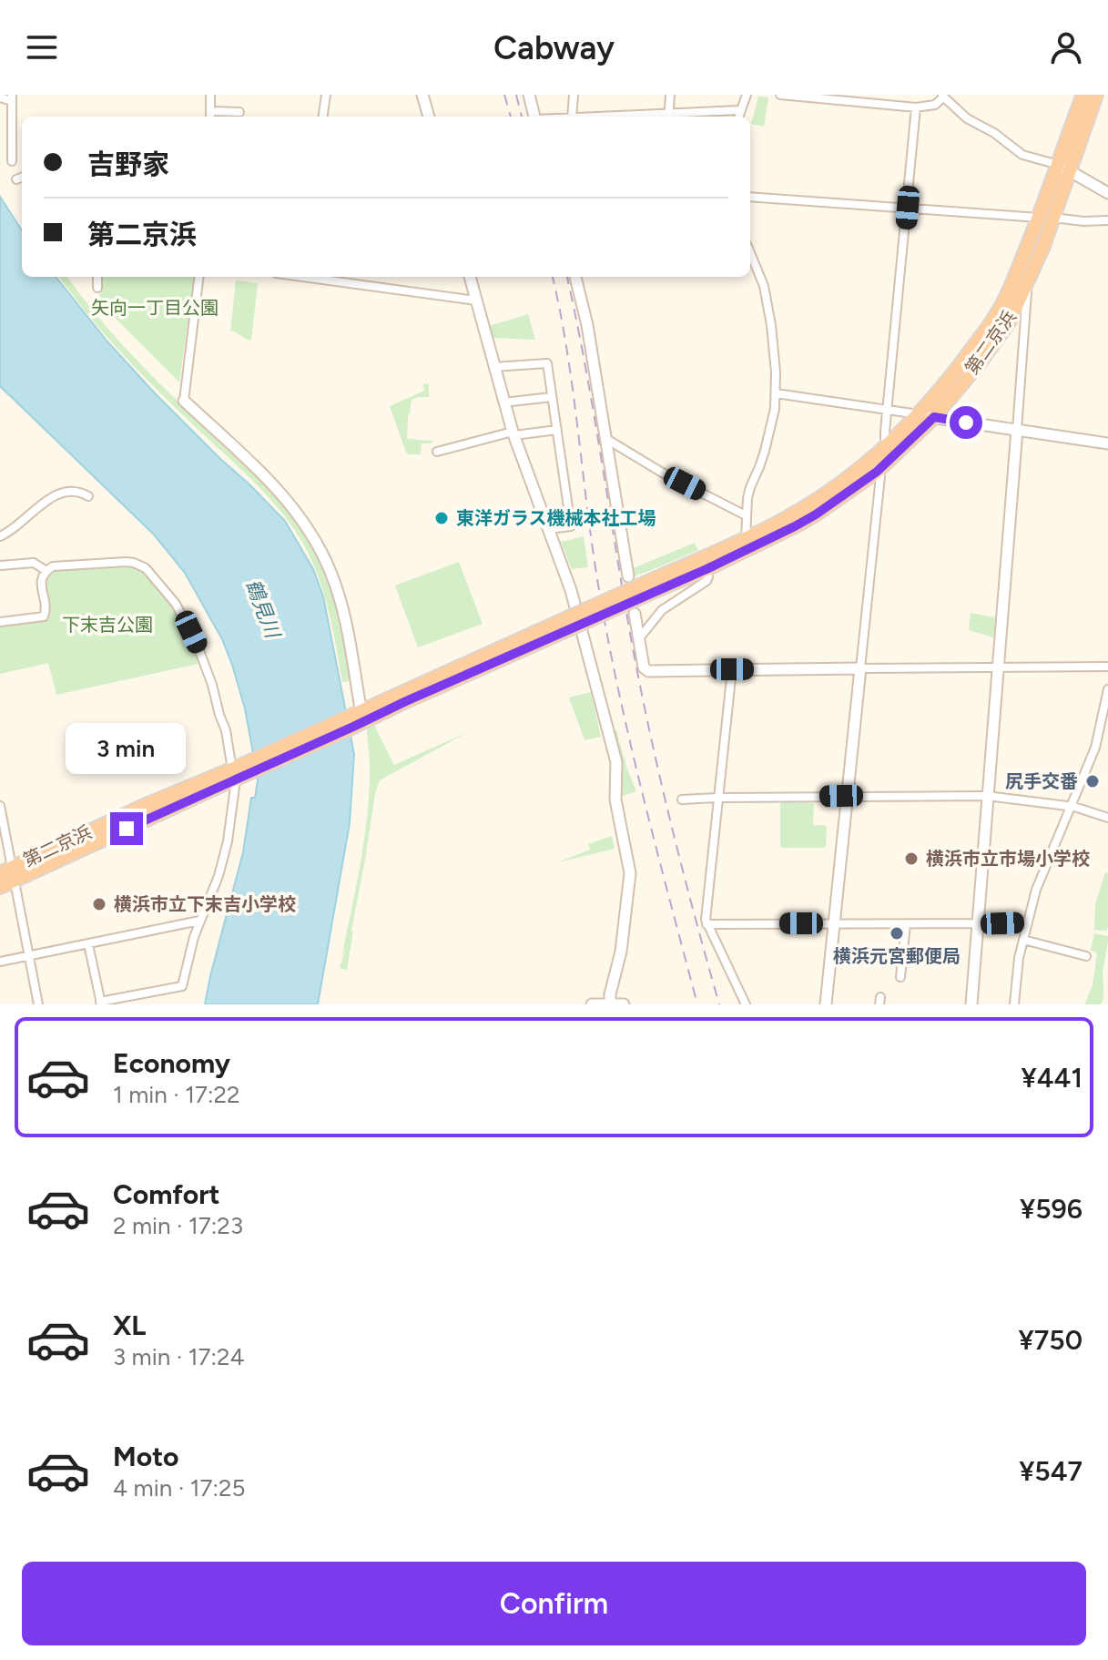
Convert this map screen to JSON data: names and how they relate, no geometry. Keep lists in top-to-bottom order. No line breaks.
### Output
{"streets":{"highway":["第二京浜"]},"water":["鶴見川"],"parks":["矢向一丁目公園","下末吉公園"],"places":["東洋ガラス機械本社工場","尻手交番","横浜市立市場小学校","横浜市立下末吉小学校","横浜元宮郵便局"],"page":{"header":"Cabway","banner":["吉野家","第二京浜"],"bubble":"3 min","list":[{"name":"Economy","note":"1 min · 17:22","value":"¥441"},{"name":"Comfort","note":"2 min · 17:23","value":"¥596"},{"name":"XL","note":"3 min · 17:24","value":"¥750"},{"name":"Moto","note":"4 min · 17:25","value":"¥547"}],"buttons":"Confirm"}}
